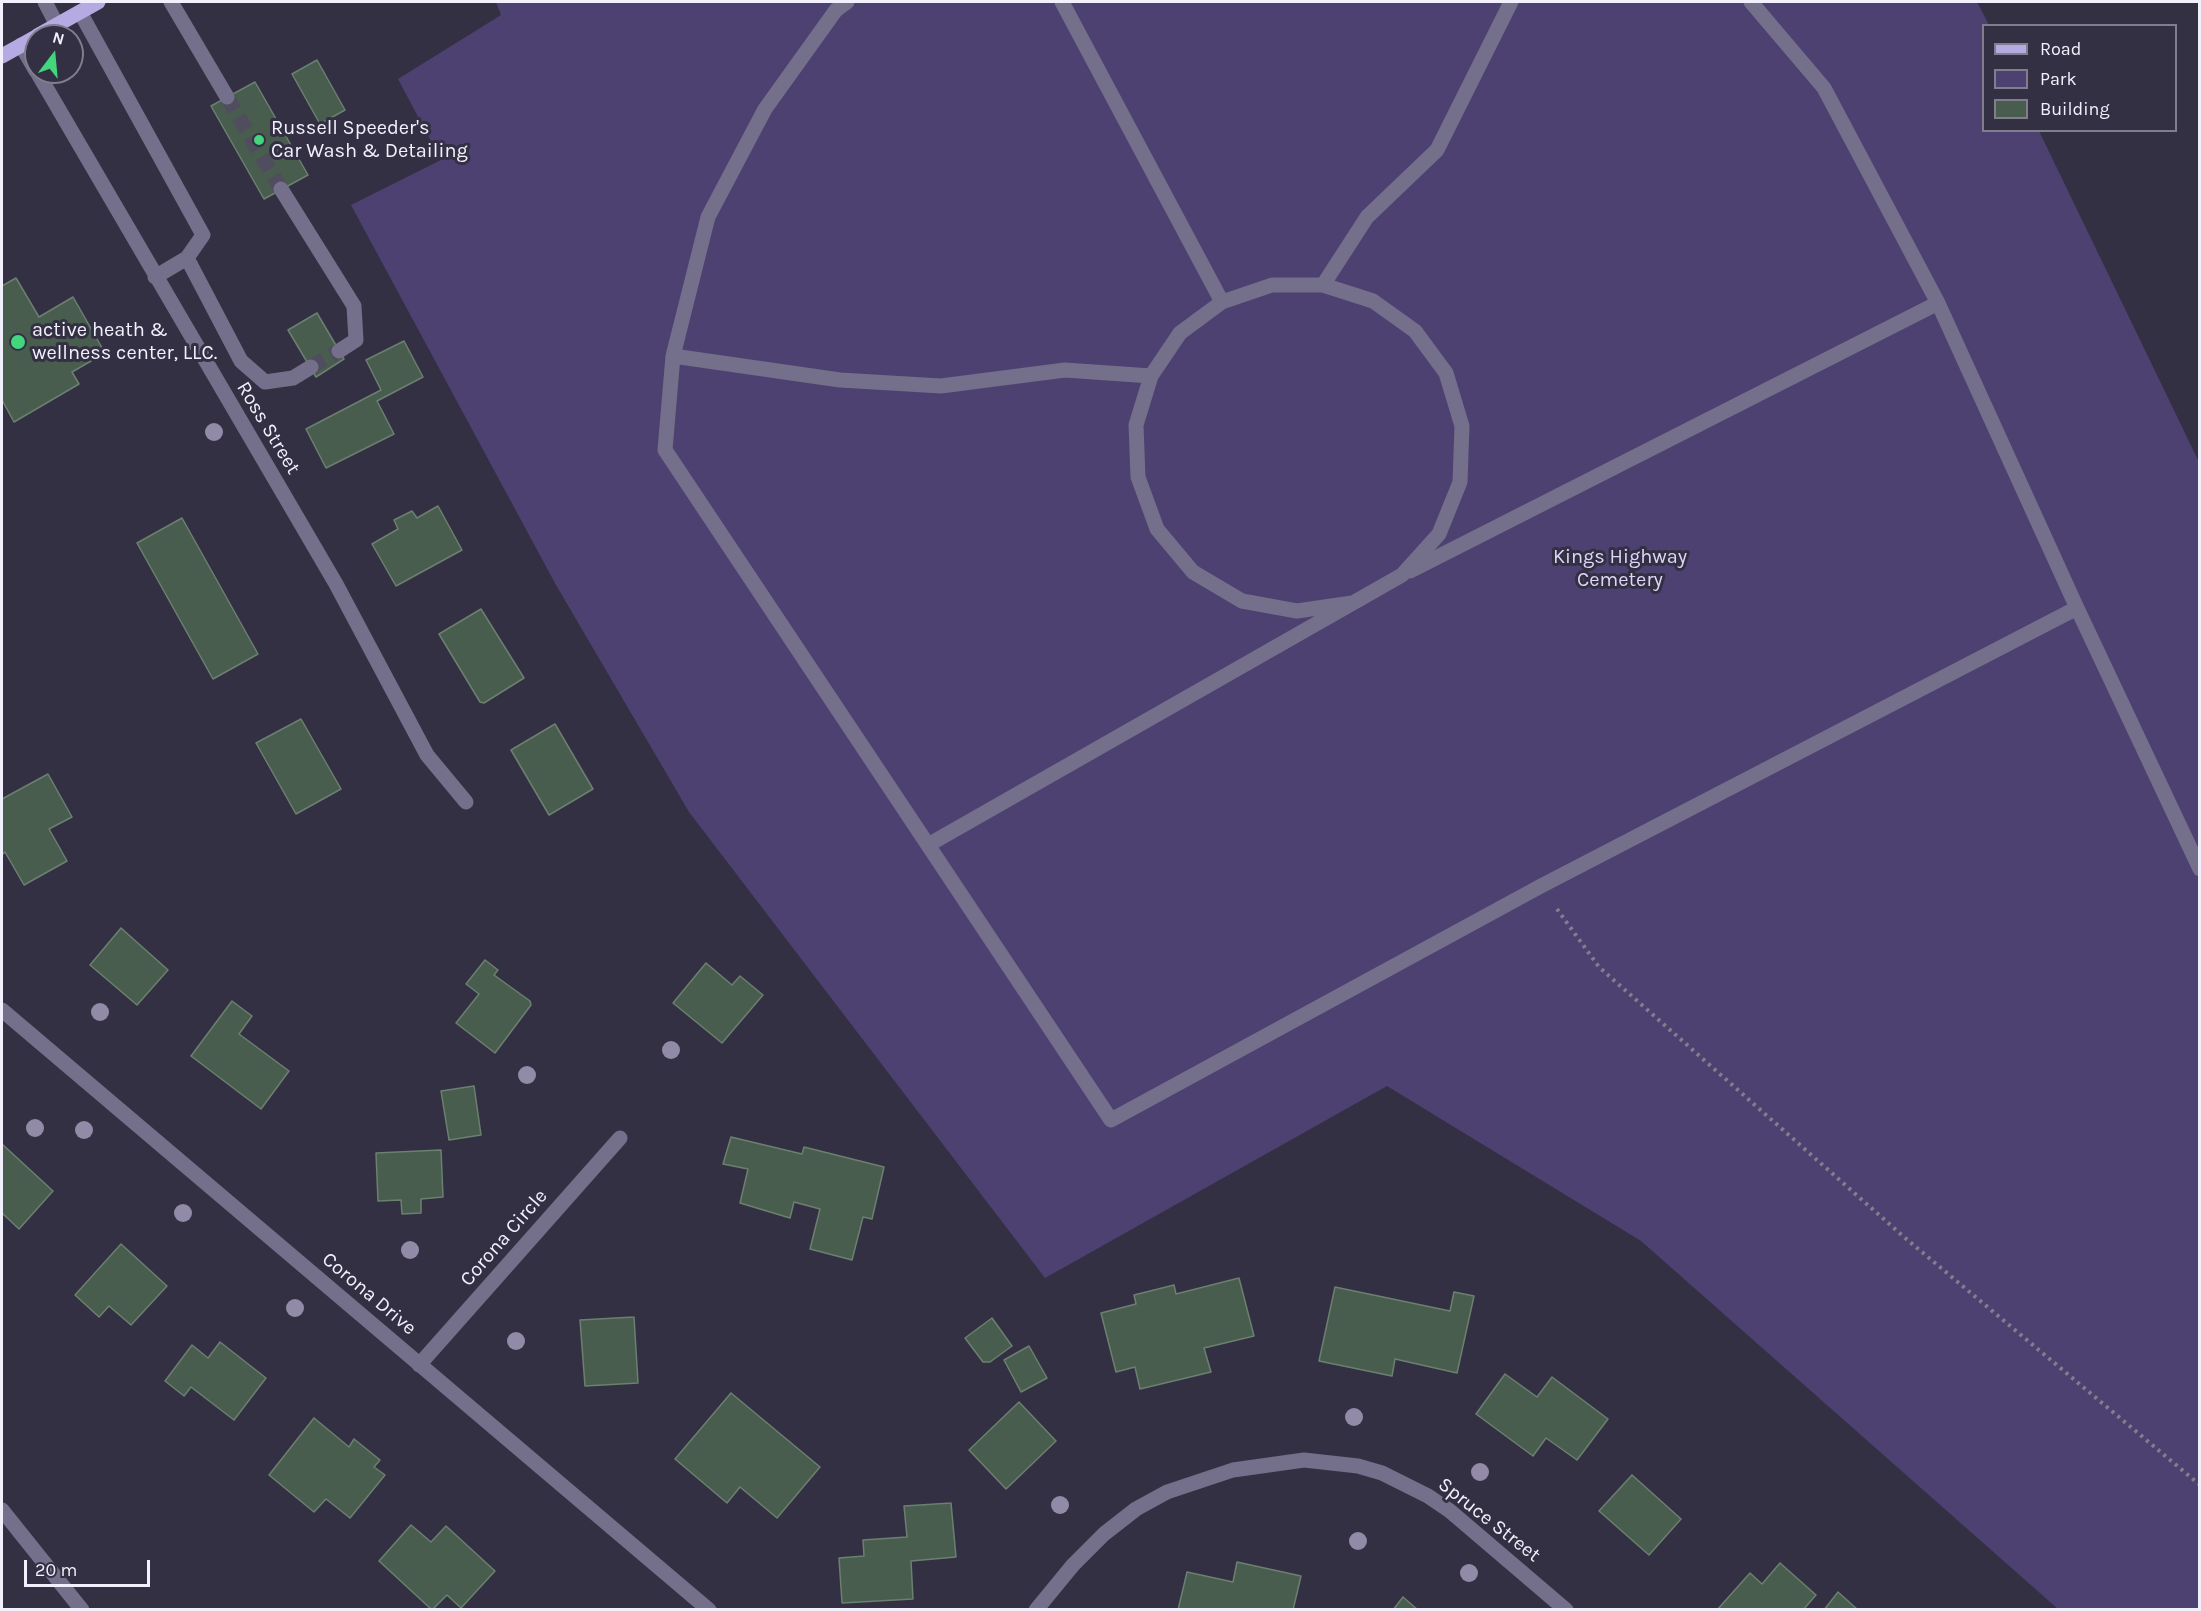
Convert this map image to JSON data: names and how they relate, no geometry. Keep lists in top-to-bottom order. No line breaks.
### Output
{"streets":{"street":["Ross Street","Corona Circle","Corona Drive","Spruce Street"]},"crossings":[["Corona Circle","Corona Drive"]],"parks":["Kings Highway Cemetery"],"places":["Russell Speeder's Car Wash & Detailing","active heath & wellness center, LLC."],"legend":["Road","Park","Building"],"scale_bar":"20 m","north":"top"}
